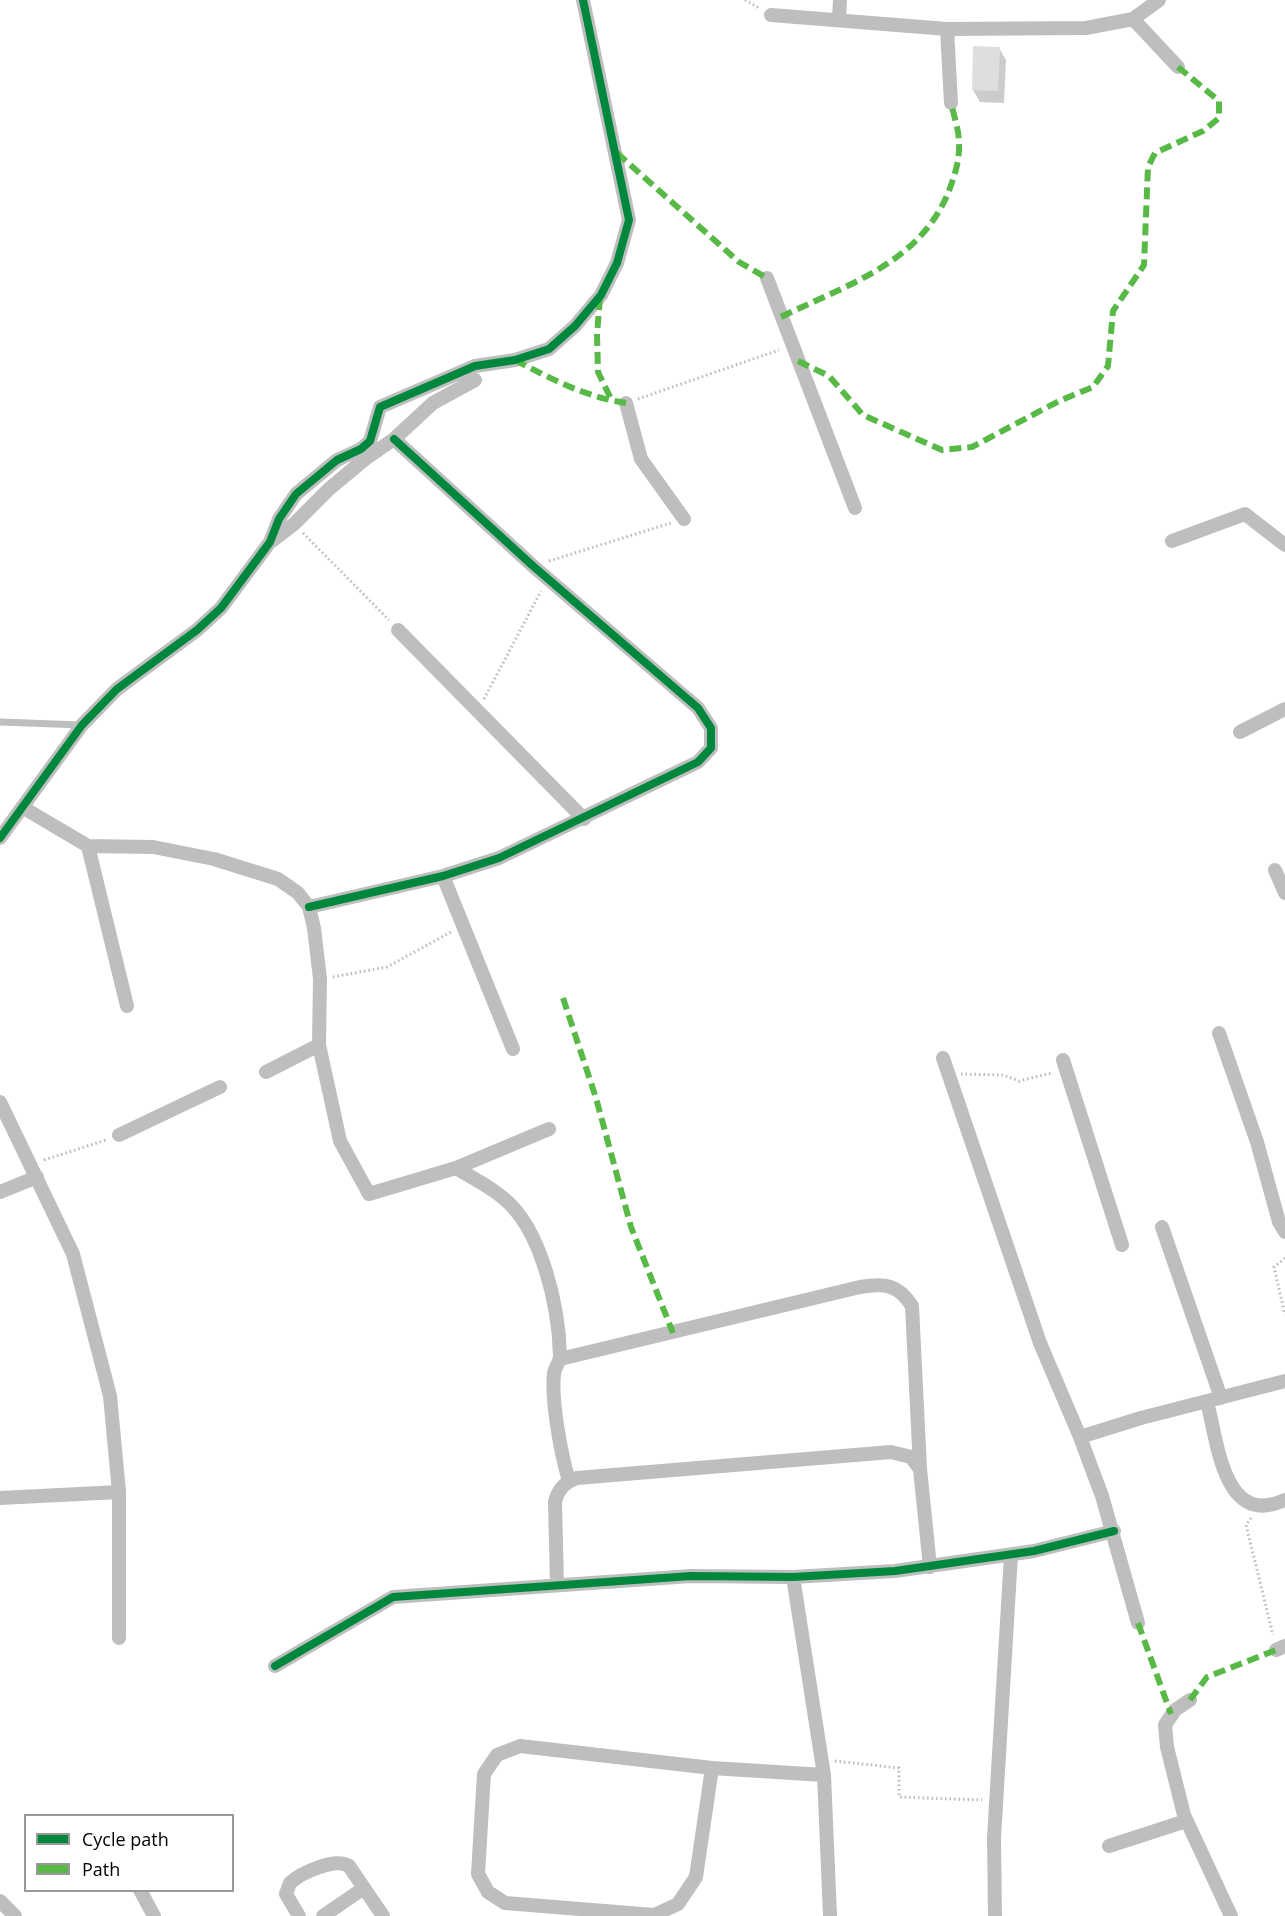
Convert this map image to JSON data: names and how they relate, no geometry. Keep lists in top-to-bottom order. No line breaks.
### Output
{"legend":["Cycle path","Path"]}
